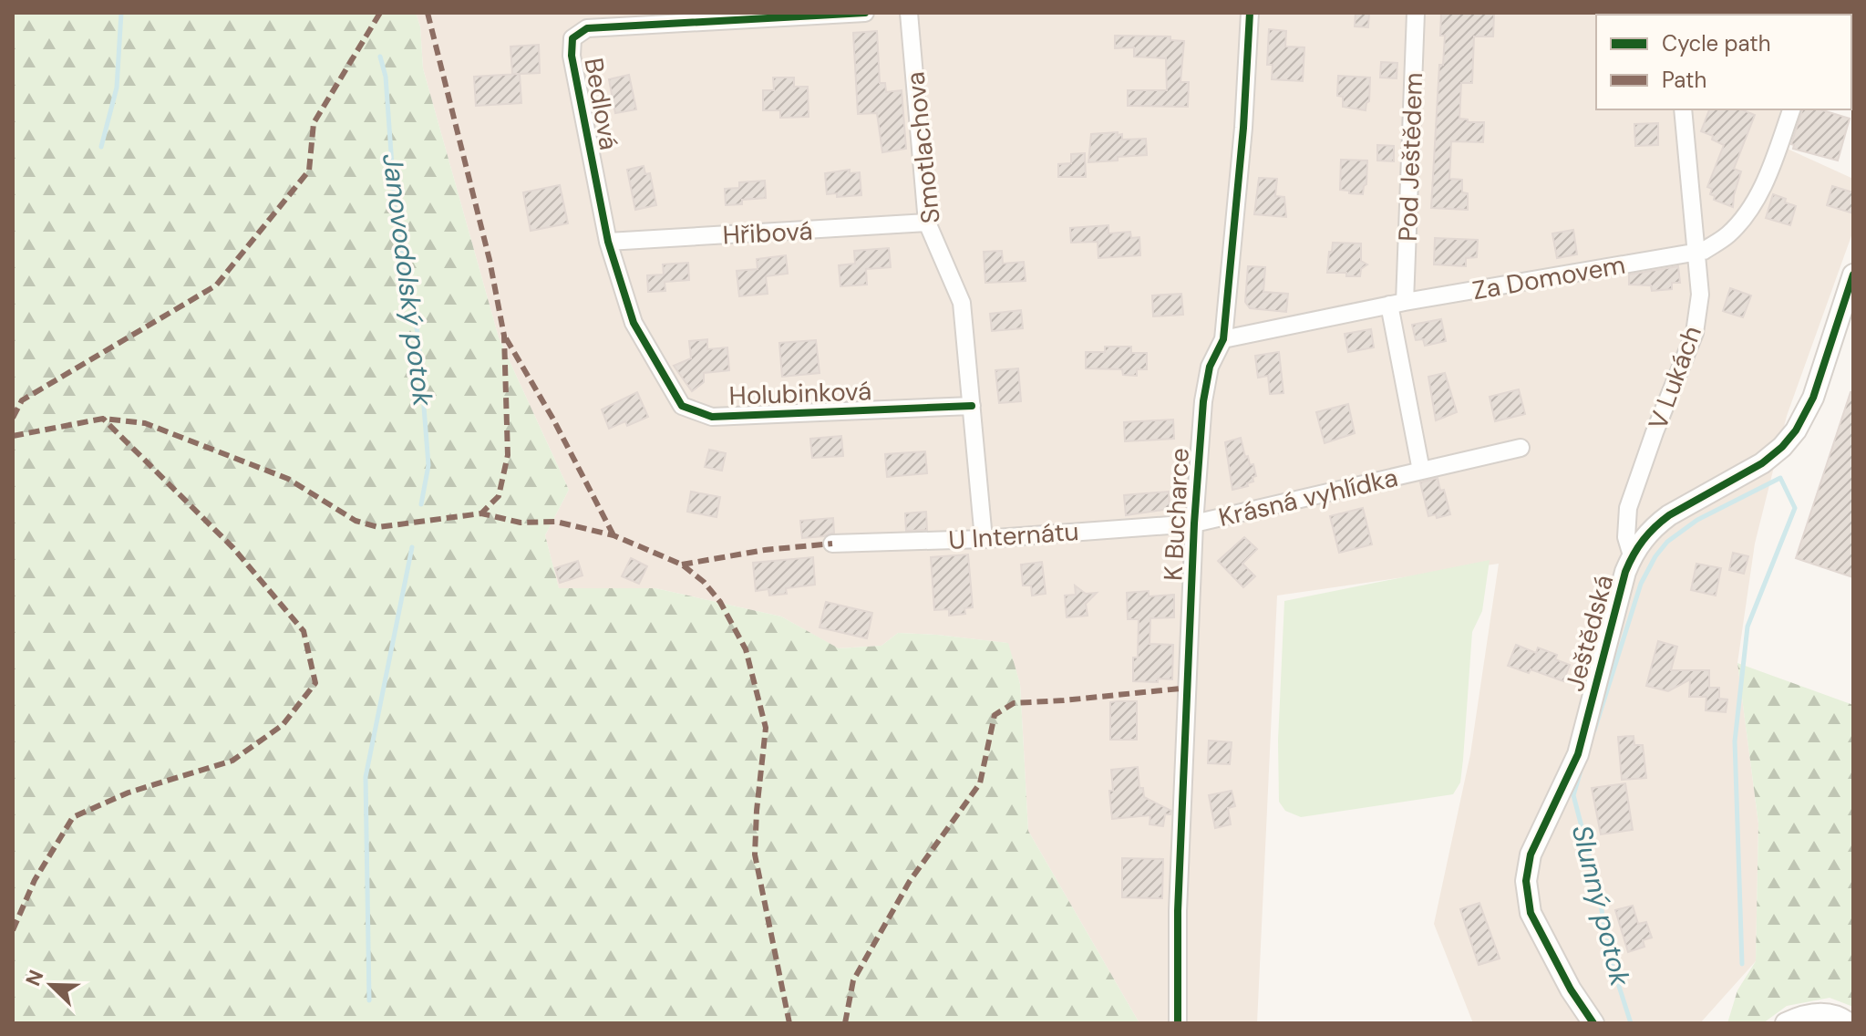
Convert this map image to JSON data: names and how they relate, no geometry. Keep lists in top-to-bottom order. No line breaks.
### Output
{"streets":{"street":["Bedlová","Smotlachova","Pod Ještědem","Hřibová","Za Domovem","V Lukách","Holubinková","Krásná vyhlídka","K Bucharce","U Internátu","Ještědská"]},"crossings":[["Bedlová","Hřibová"],["Bedlová","Holubinková"],["Smotlachova","Hřibová"],["Smotlachova","Holubinková"],["Smotlachova","U Internátu"],["Pod Ještědem","Za Domovem"],["Pod Ještědem","Krásná vyhlídka"],["Hřibová","Holubinková"],["Za Domovem","V Lukách"],["Za Domovem","Krásná vyhlídka"],["Za Domovem","K Bucharce"],["V Lukách","Ještědská"],["Krásná vyhlídka","K Bucharce"],["Krásná vyhlídka","U Internátu"],["K Bucharce","U Internátu"]],"water":["Janovodolský potok","Slunný potok"],"legend":["Cycle path","Path"],"north":"top left"}
